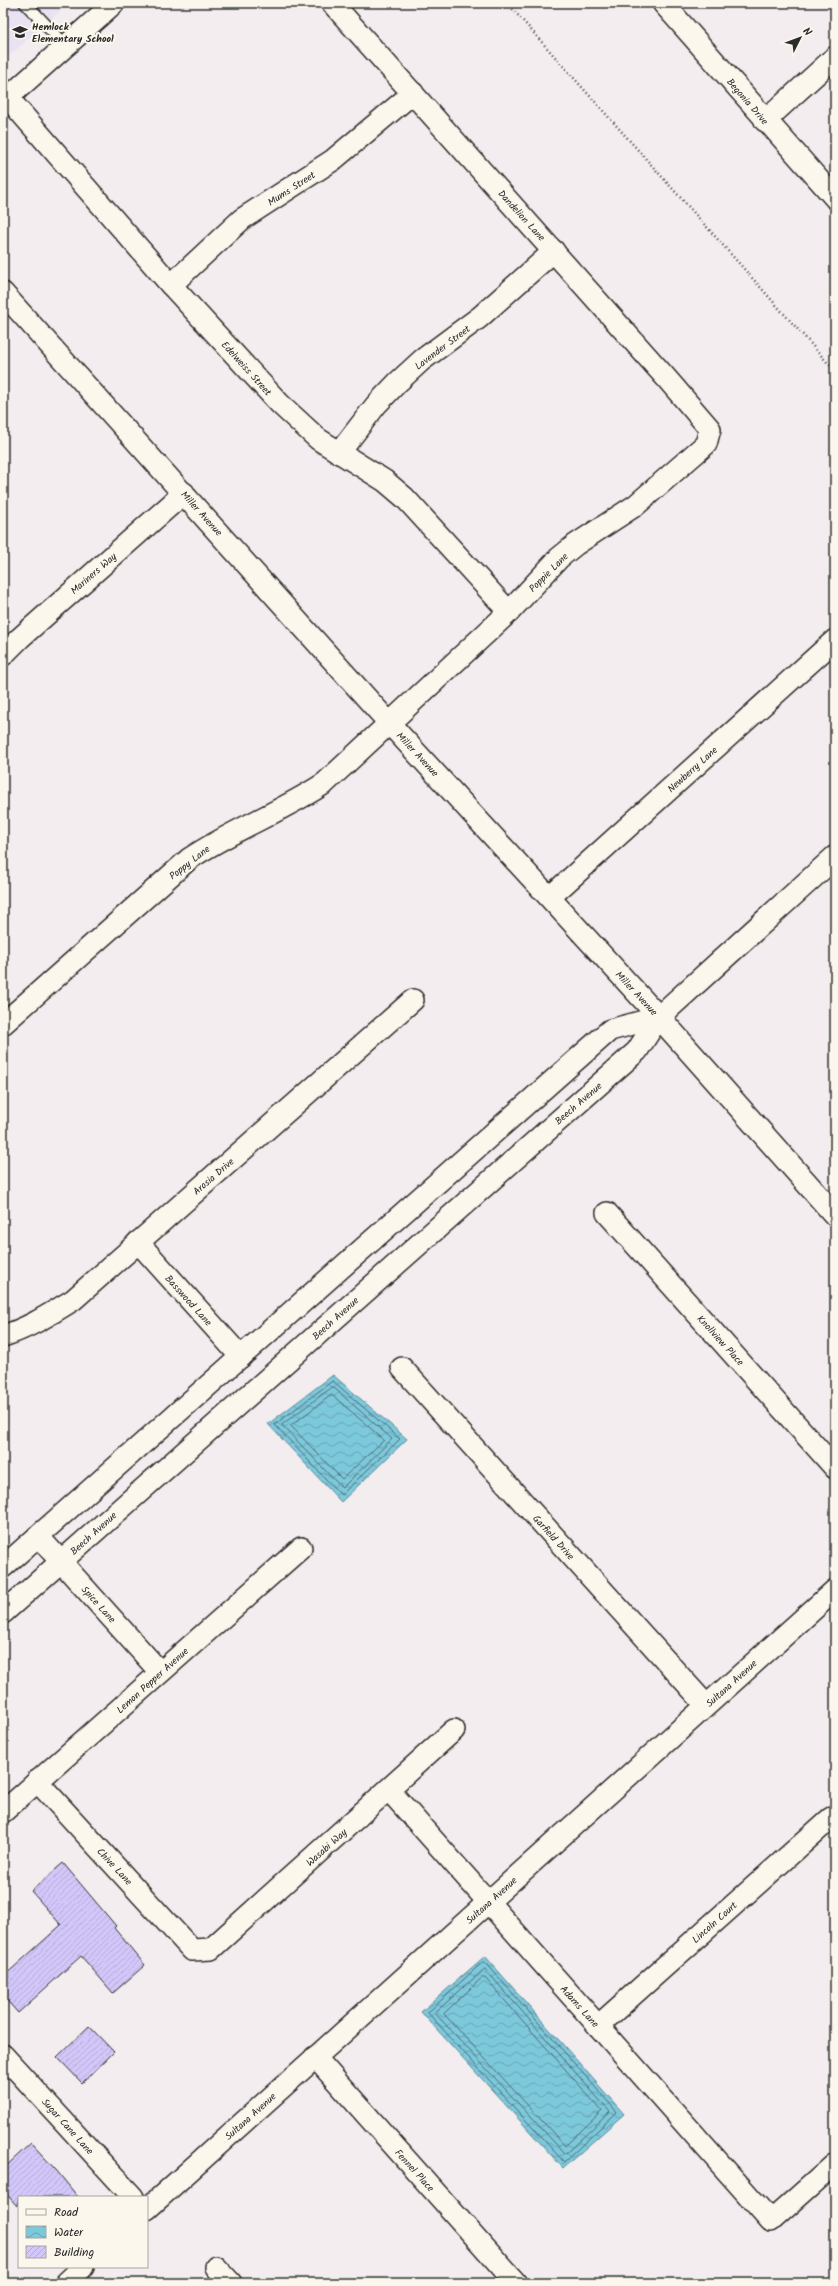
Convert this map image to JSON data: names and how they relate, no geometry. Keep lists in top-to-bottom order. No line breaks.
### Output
{"streets":{"street":["Begonia Drive","Mums Street","Dandelion Lane","Lavender Street","Edelweiss Street","Miller Avenue","Poppie Lane","Mariners Way","Newberry Lane","Poppy Lane","Beech Avenue","Arosia Drive","Basswood Lane","Knollview Place","Garfield Drive","Spice Lane","Lemon Pepper Avenue","Sultana Avenue","Wasabi Way","Chive Lane","Lincoln Court","Adams Lane","Sugar Cane Lane","Fennel Place"]},"crossings":[["Mums Street","Dandelion Lane"],["Mums Street","Edelweiss Street"],["Dandelion Lane","Lavender Street"],["Dandelion Lane","Poppie Lane"],["Lavender Street","Edelweiss Street"],["Edelweiss Street","Poppie Lane"],["Miller Avenue","Poppie Lane"],["Miller Avenue","Mariners Way"],["Miller Avenue","Newberry Lane"],["Miller Avenue","Poppy Lane"],["Miller Avenue","Beech Avenue"],["Poppie Lane","Poppy Lane"],["Beech Avenue","Basswood Lane"],["Beech Avenue","Spice Lane"],["Arosia Drive","Basswood Lane"],["Garfield Drive","Sultana Avenue"],["Spice Lane","Lemon Pepper Avenue"],["Lemon Pepper Avenue","Chive Lane"],["Sultana Avenue","Adams Lane"],["Sultana Avenue","Fennel Place"],["Wasabi Way","Chive Lane"],["Wasabi Way","Adams Lane"],["Lincoln Court","Adams Lane"]],"places":{"school or university":["Hemlock Elementary School"]},"legend":["Road","Water","Building"],"north":"top right"}
